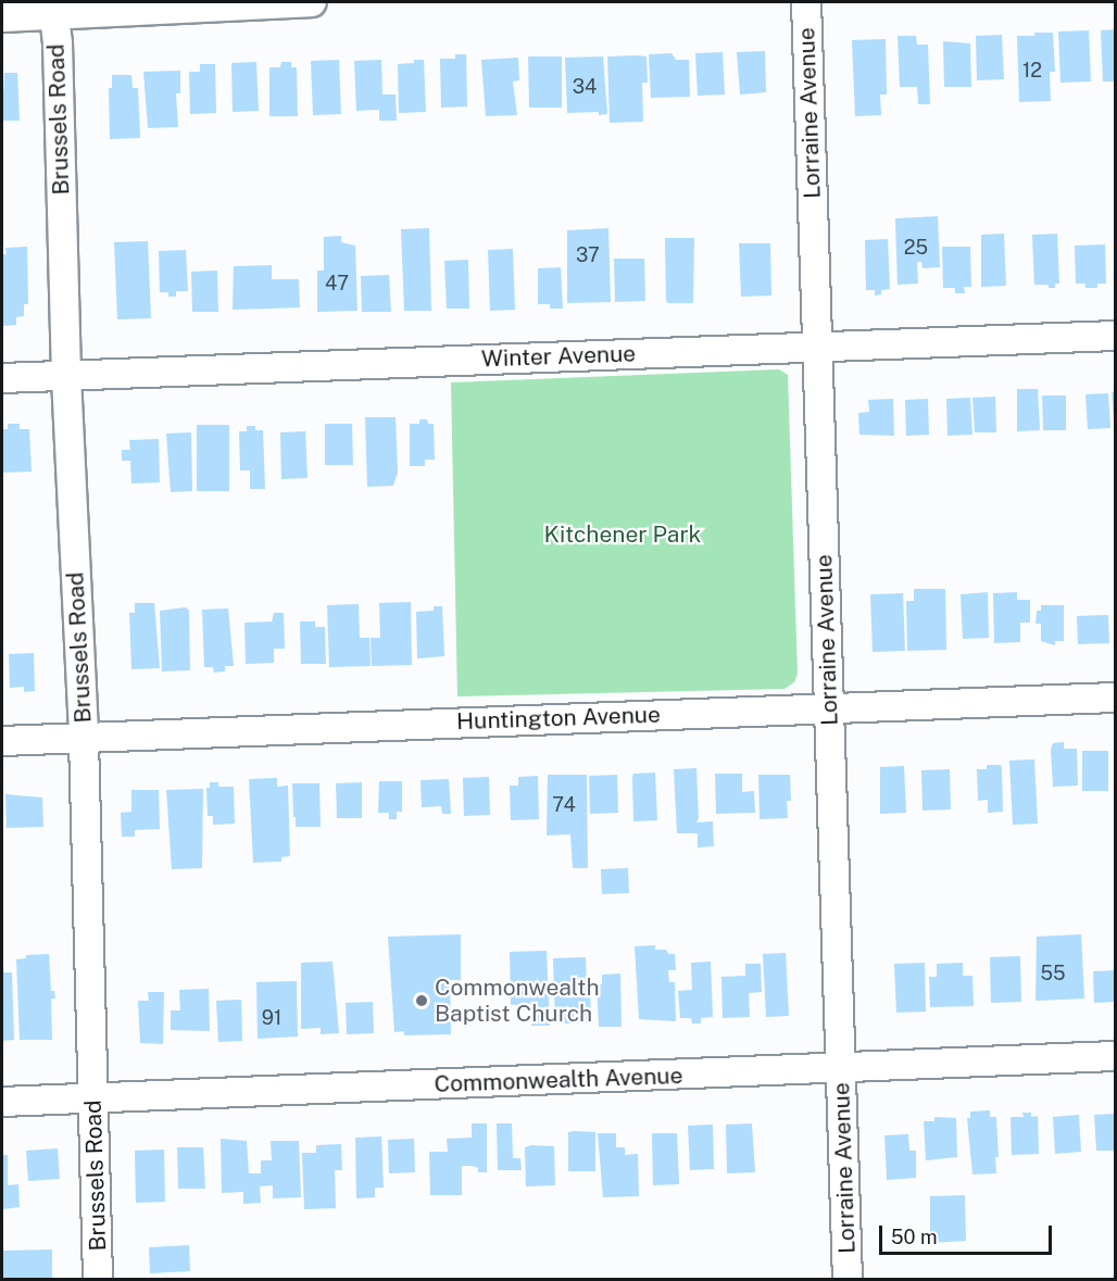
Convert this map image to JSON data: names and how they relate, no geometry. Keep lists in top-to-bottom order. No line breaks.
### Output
{"streets":{"street":["Lorraine Avenue","Brussels Road","Winter Avenue","Huntington Avenue","Commonwealth Avenue"]},"crossings":[["Lorraine Avenue","Winter Avenue"],["Lorraine Avenue","Huntington Avenue"],["Lorraine Avenue","Commonwealth Avenue"],["Brussels Road","Winter Avenue"],["Brussels Road","Huntington Avenue"],["Brussels Road","Commonwealth Avenue"]],"parks":["Kitchener Park"],"places":["Commonwealth Baptist Church"],"house_numbers":["12","34","25","37","47","74","55","91"],"scale_bar":"50 m"}
